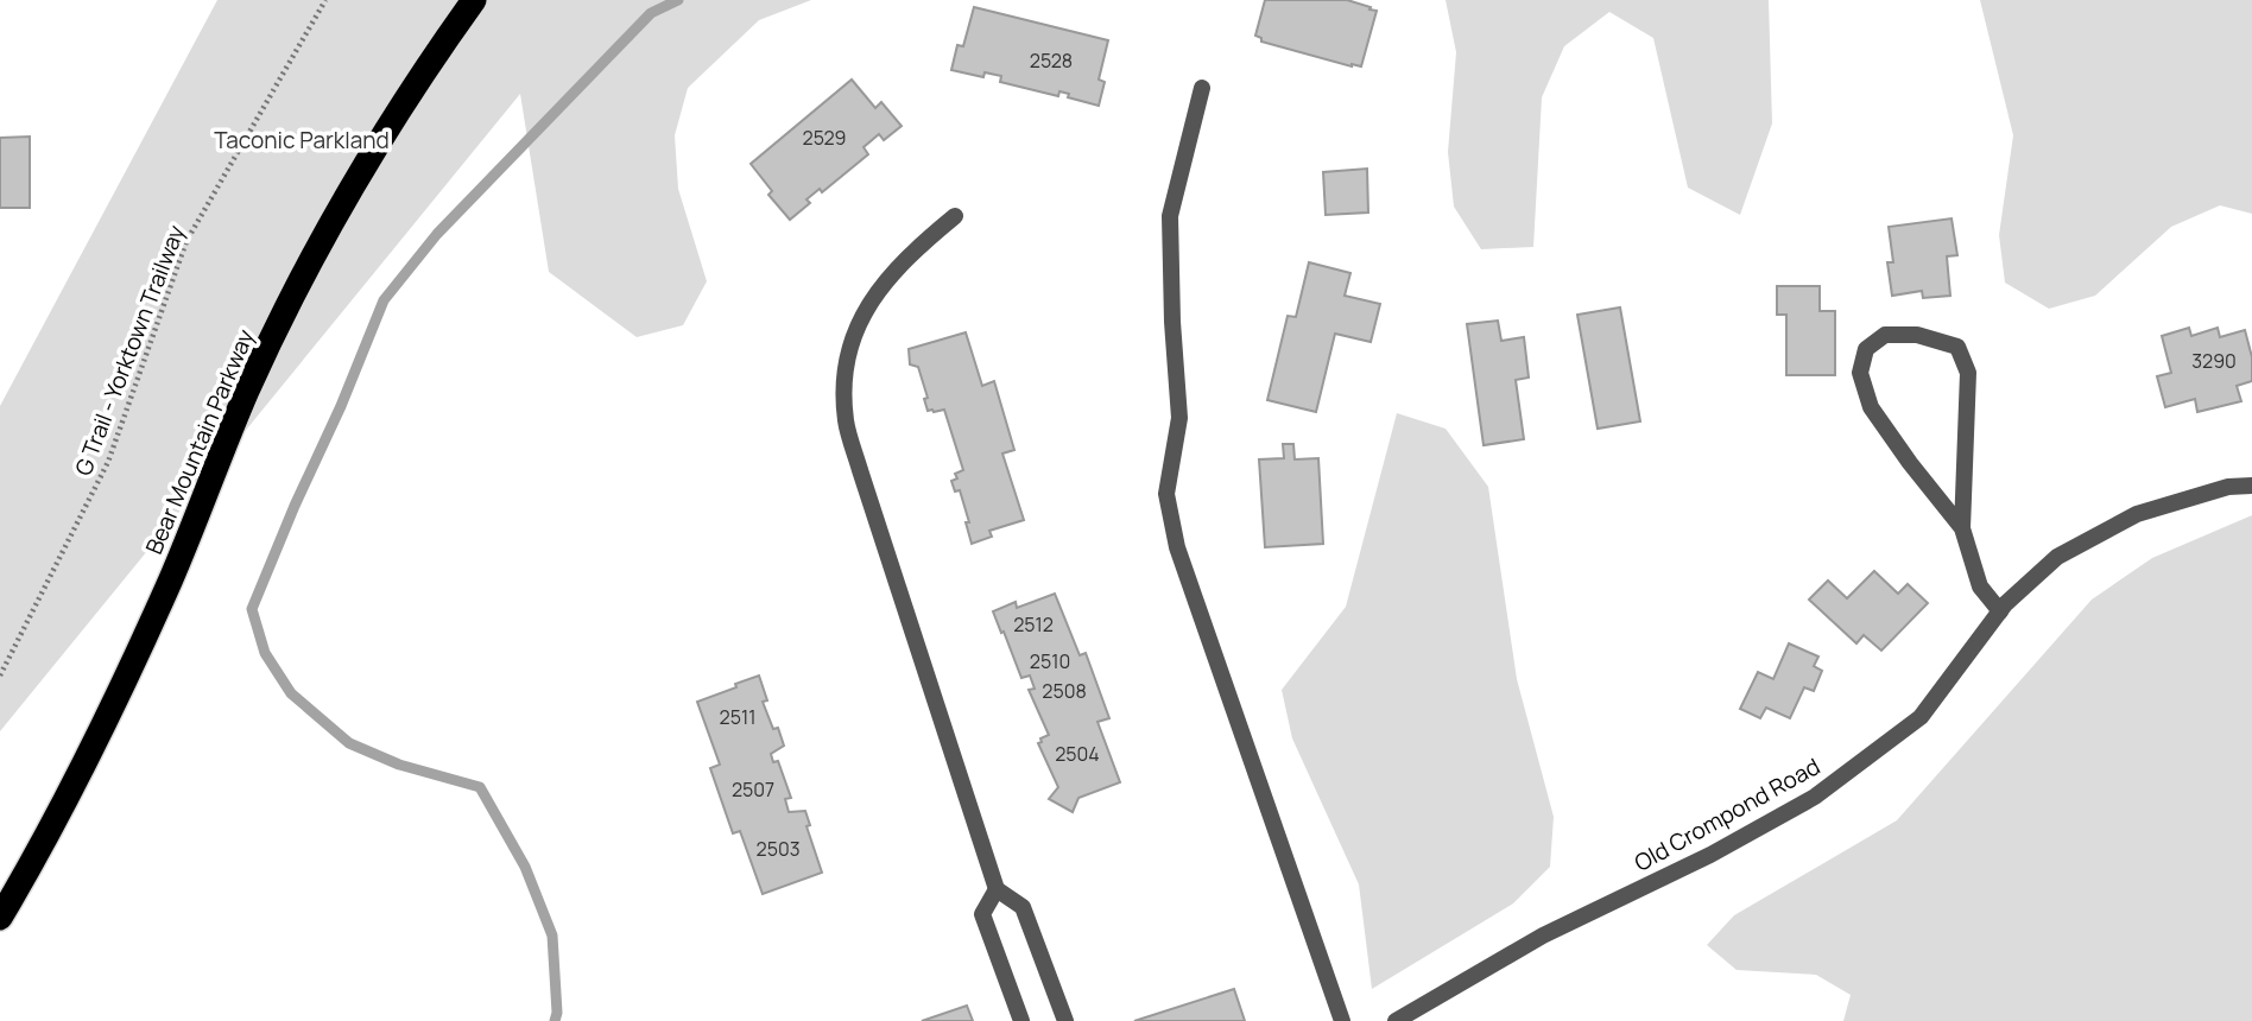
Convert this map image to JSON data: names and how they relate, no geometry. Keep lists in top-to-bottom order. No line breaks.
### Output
{"streets":{"highway":["Bear Mountain Parkway"],"street":["Old Crompond Road"],"path":["G Trail - Yorktown Trailway"]},"parks":["Taconic Parkland"],"house_numbers":["2528","2529","3290","2512","2510","2508","2511","2504","2507","2503"]}
